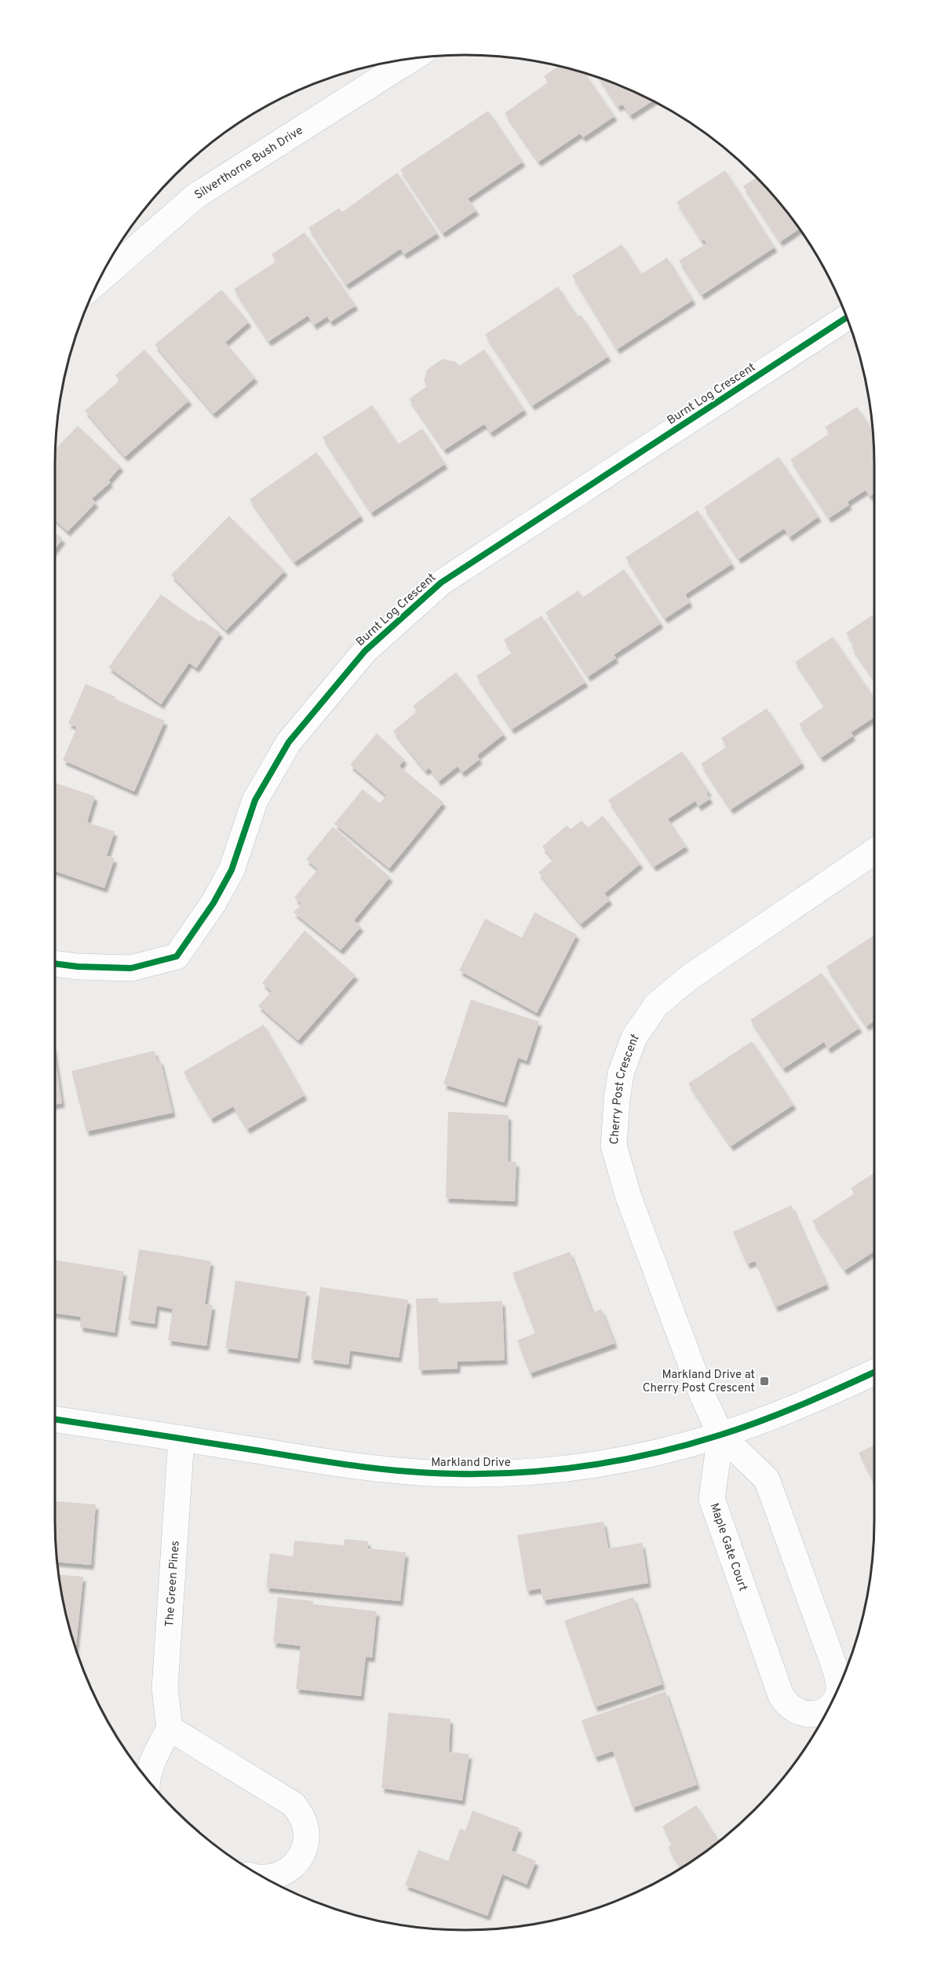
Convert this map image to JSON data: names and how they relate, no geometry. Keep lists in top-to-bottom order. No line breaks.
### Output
{"streets":{"street":["Silverthorne Bush Drive","Burnt Log Crescent","Cherry Post Crescent","Markland Drive","Maple Gate Court","The Green Pines"]},"crossings":[["Cherry Post Crescent","Markland Drive"],["Cherry Post Crescent","Maple Gate Court"],["Markland Drive","Maple Gate Court"],["Markland Drive","The Green Pines"]],"places":{"transit":["Markland Drive at Cherry Post Crescent"]}}
